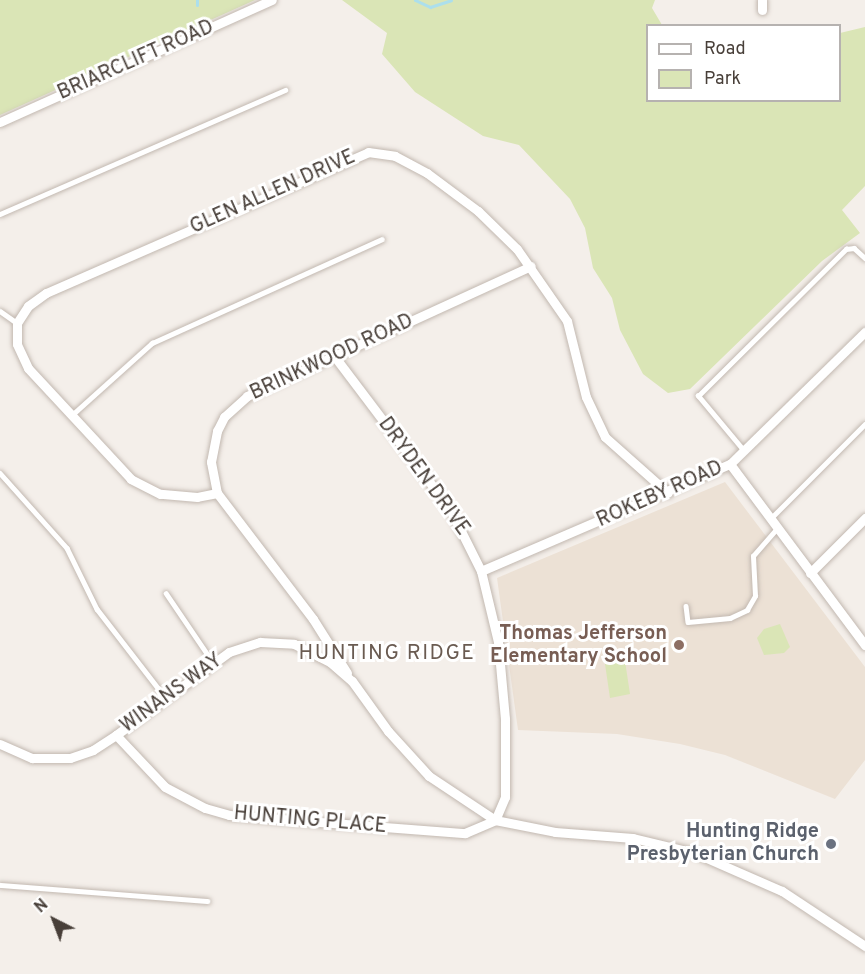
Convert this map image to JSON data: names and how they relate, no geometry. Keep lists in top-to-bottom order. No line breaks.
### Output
{"streets":{"street":["BRIARCLIFT ROAD","GLEN ALLEN DRIVE","BRINKWOOD ROAD","DRYDEN DRIVE","ROKEBY ROAD","WINANS WAY","HUNTING PLACE"]},"crossings":[["GLEN ALLEN DRIVE","BRINKWOOD ROAD"],["GLEN ALLEN DRIVE","ROKEBY ROAD"],["BRINKWOOD ROAD","DRYDEN DRIVE"],["DRYDEN DRIVE","ROKEBY ROAD"],["DRYDEN DRIVE","WINANS WAY"],["DRYDEN DRIVE","HUNTING PLACE"],["WINANS WAY","HUNTING PLACE"]],"districts":["HUNTING RIDGE"],"places":["Thomas Jefferson Elementary School","Hunting Ridge Presbyterian Church"],"legend":["Road","Park"],"north":"top left"}
